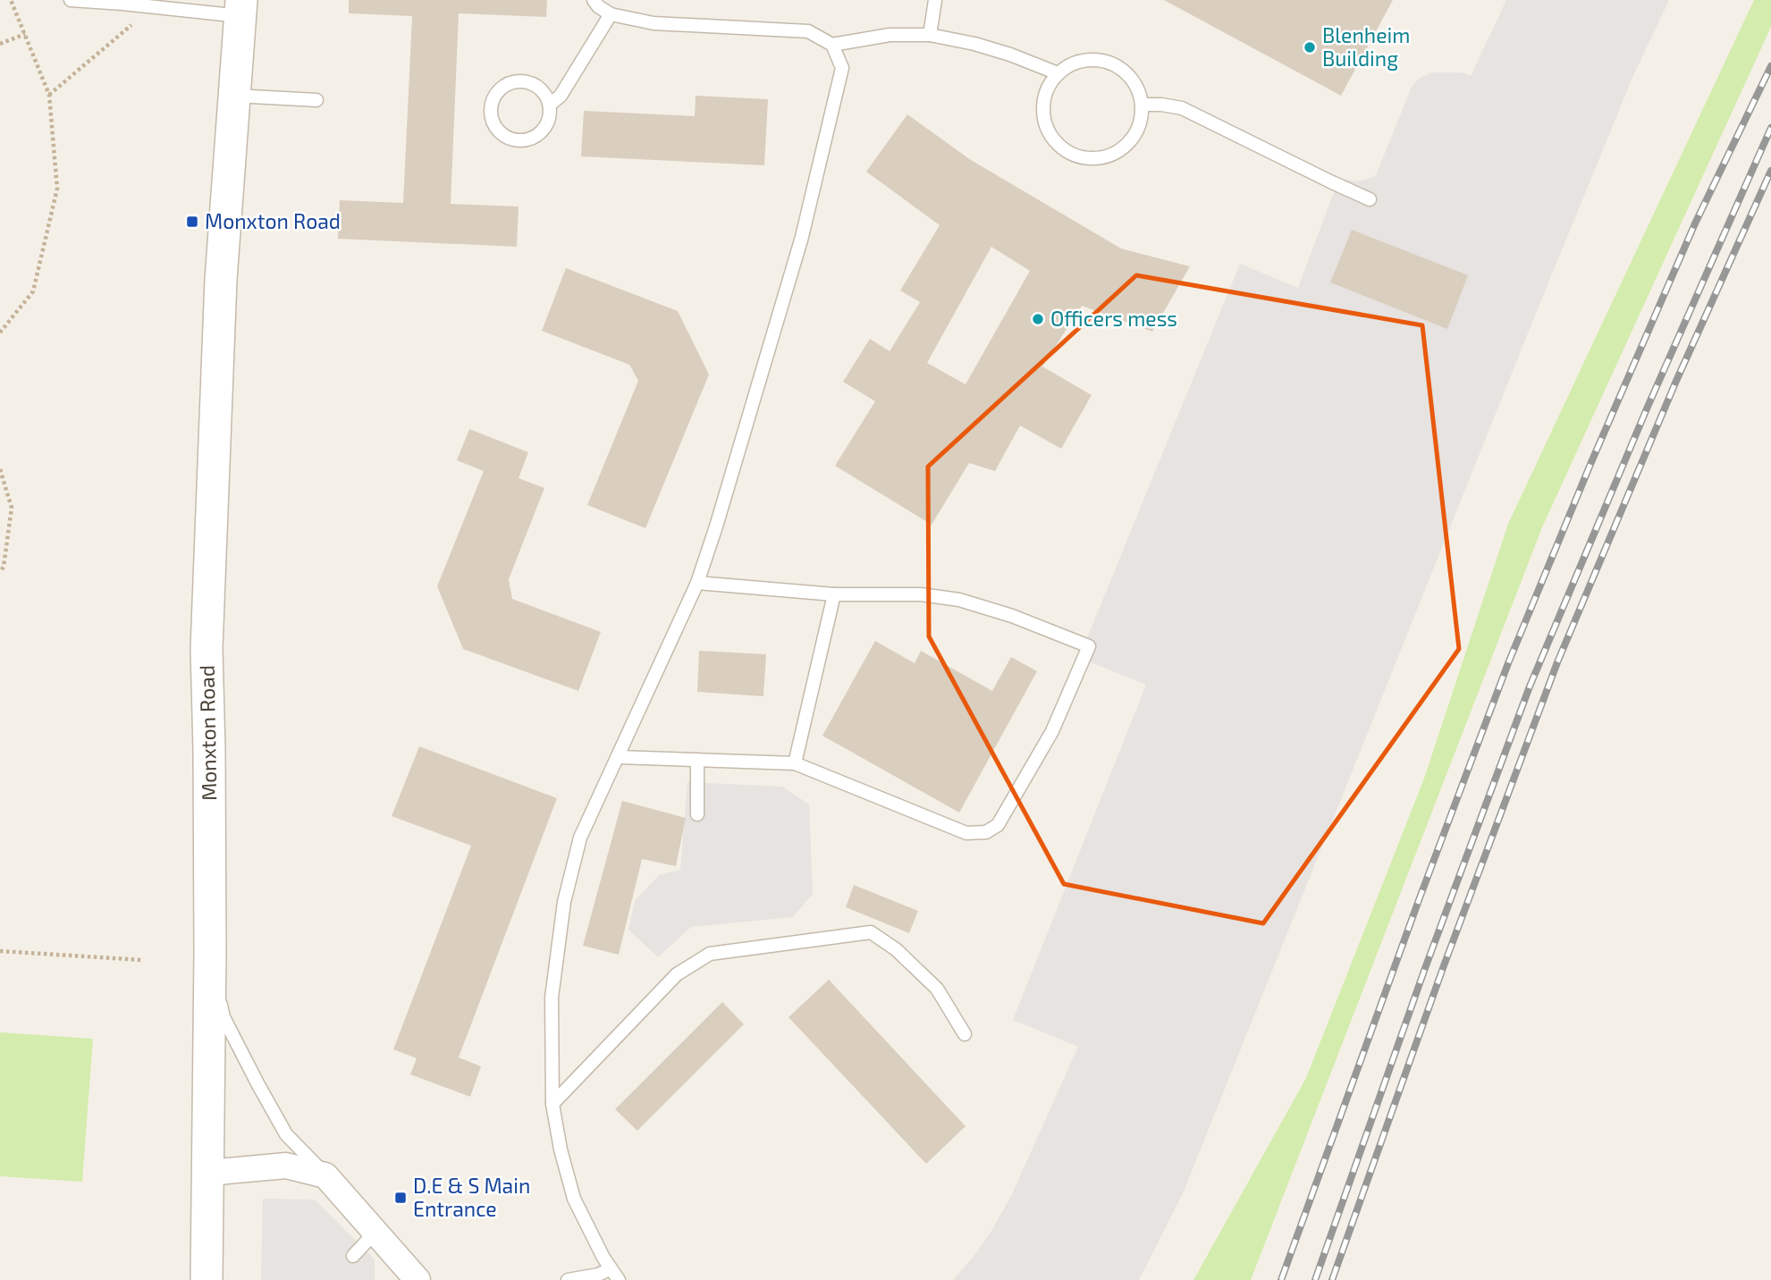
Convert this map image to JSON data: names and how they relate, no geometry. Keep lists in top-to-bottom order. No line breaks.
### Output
{"streets":{"street":["Monxton Road"]},"places":{"other":["Blenheim Building","Officers mess"],"transit":["Monxton Road","D.E & S Main Entrance"]}}
